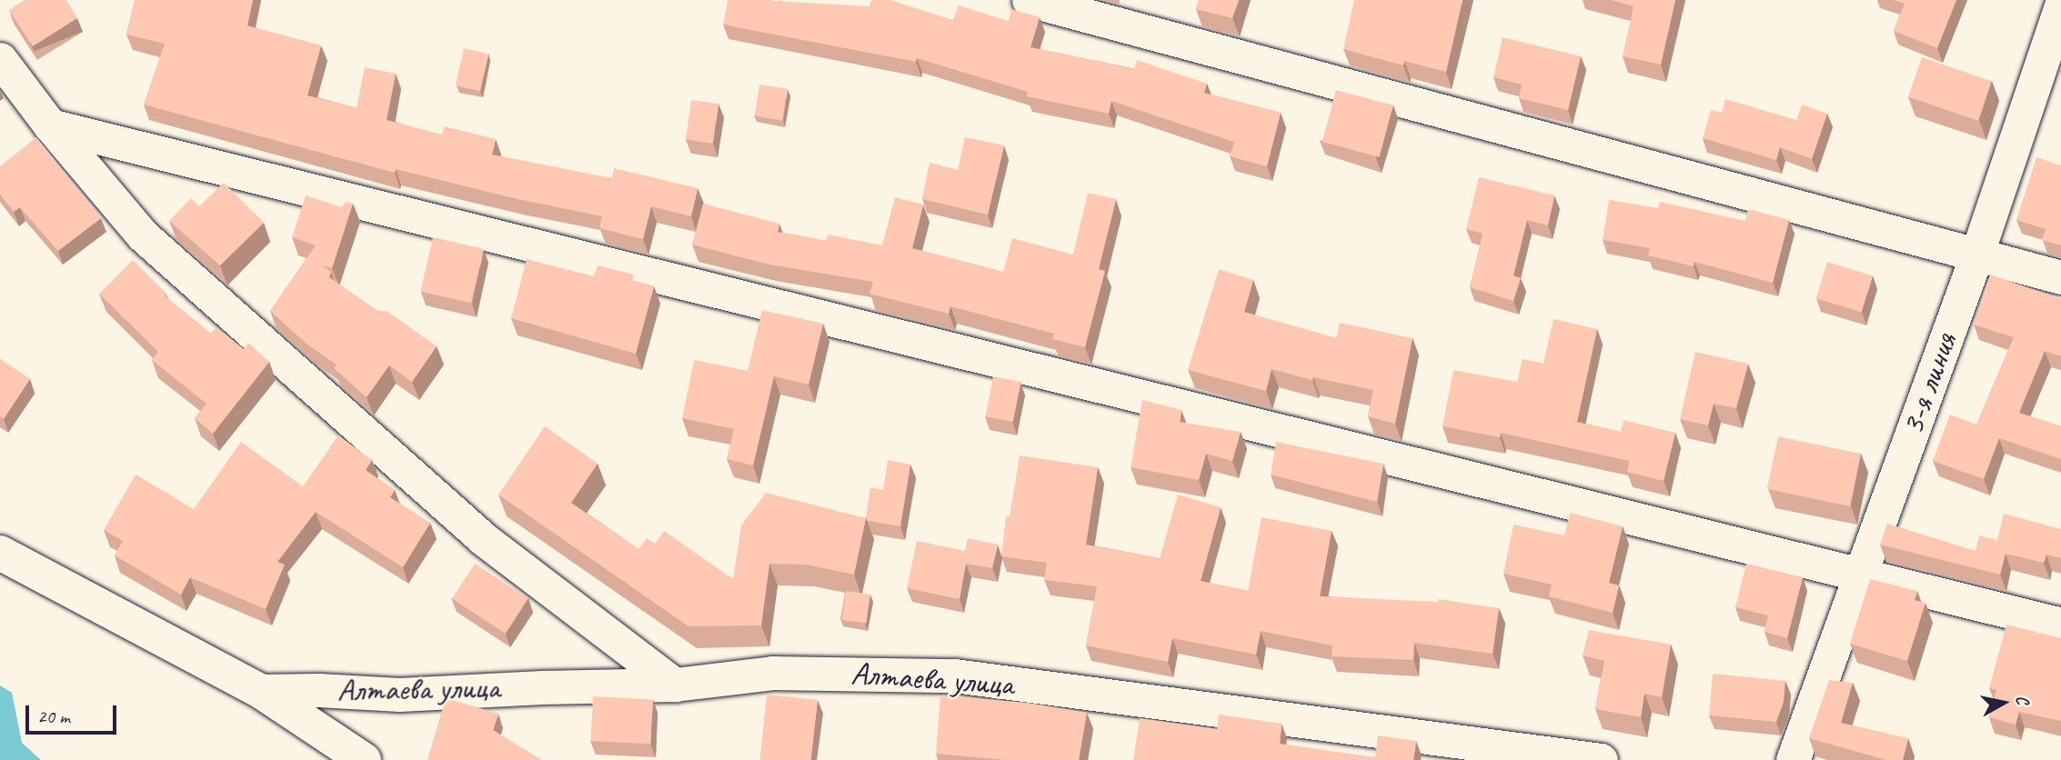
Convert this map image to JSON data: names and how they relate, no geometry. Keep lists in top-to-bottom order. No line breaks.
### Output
{"streets":{"street":["3-я линия","Алтаева улица"]},"scale_bar":"20 m","north":"right"}
